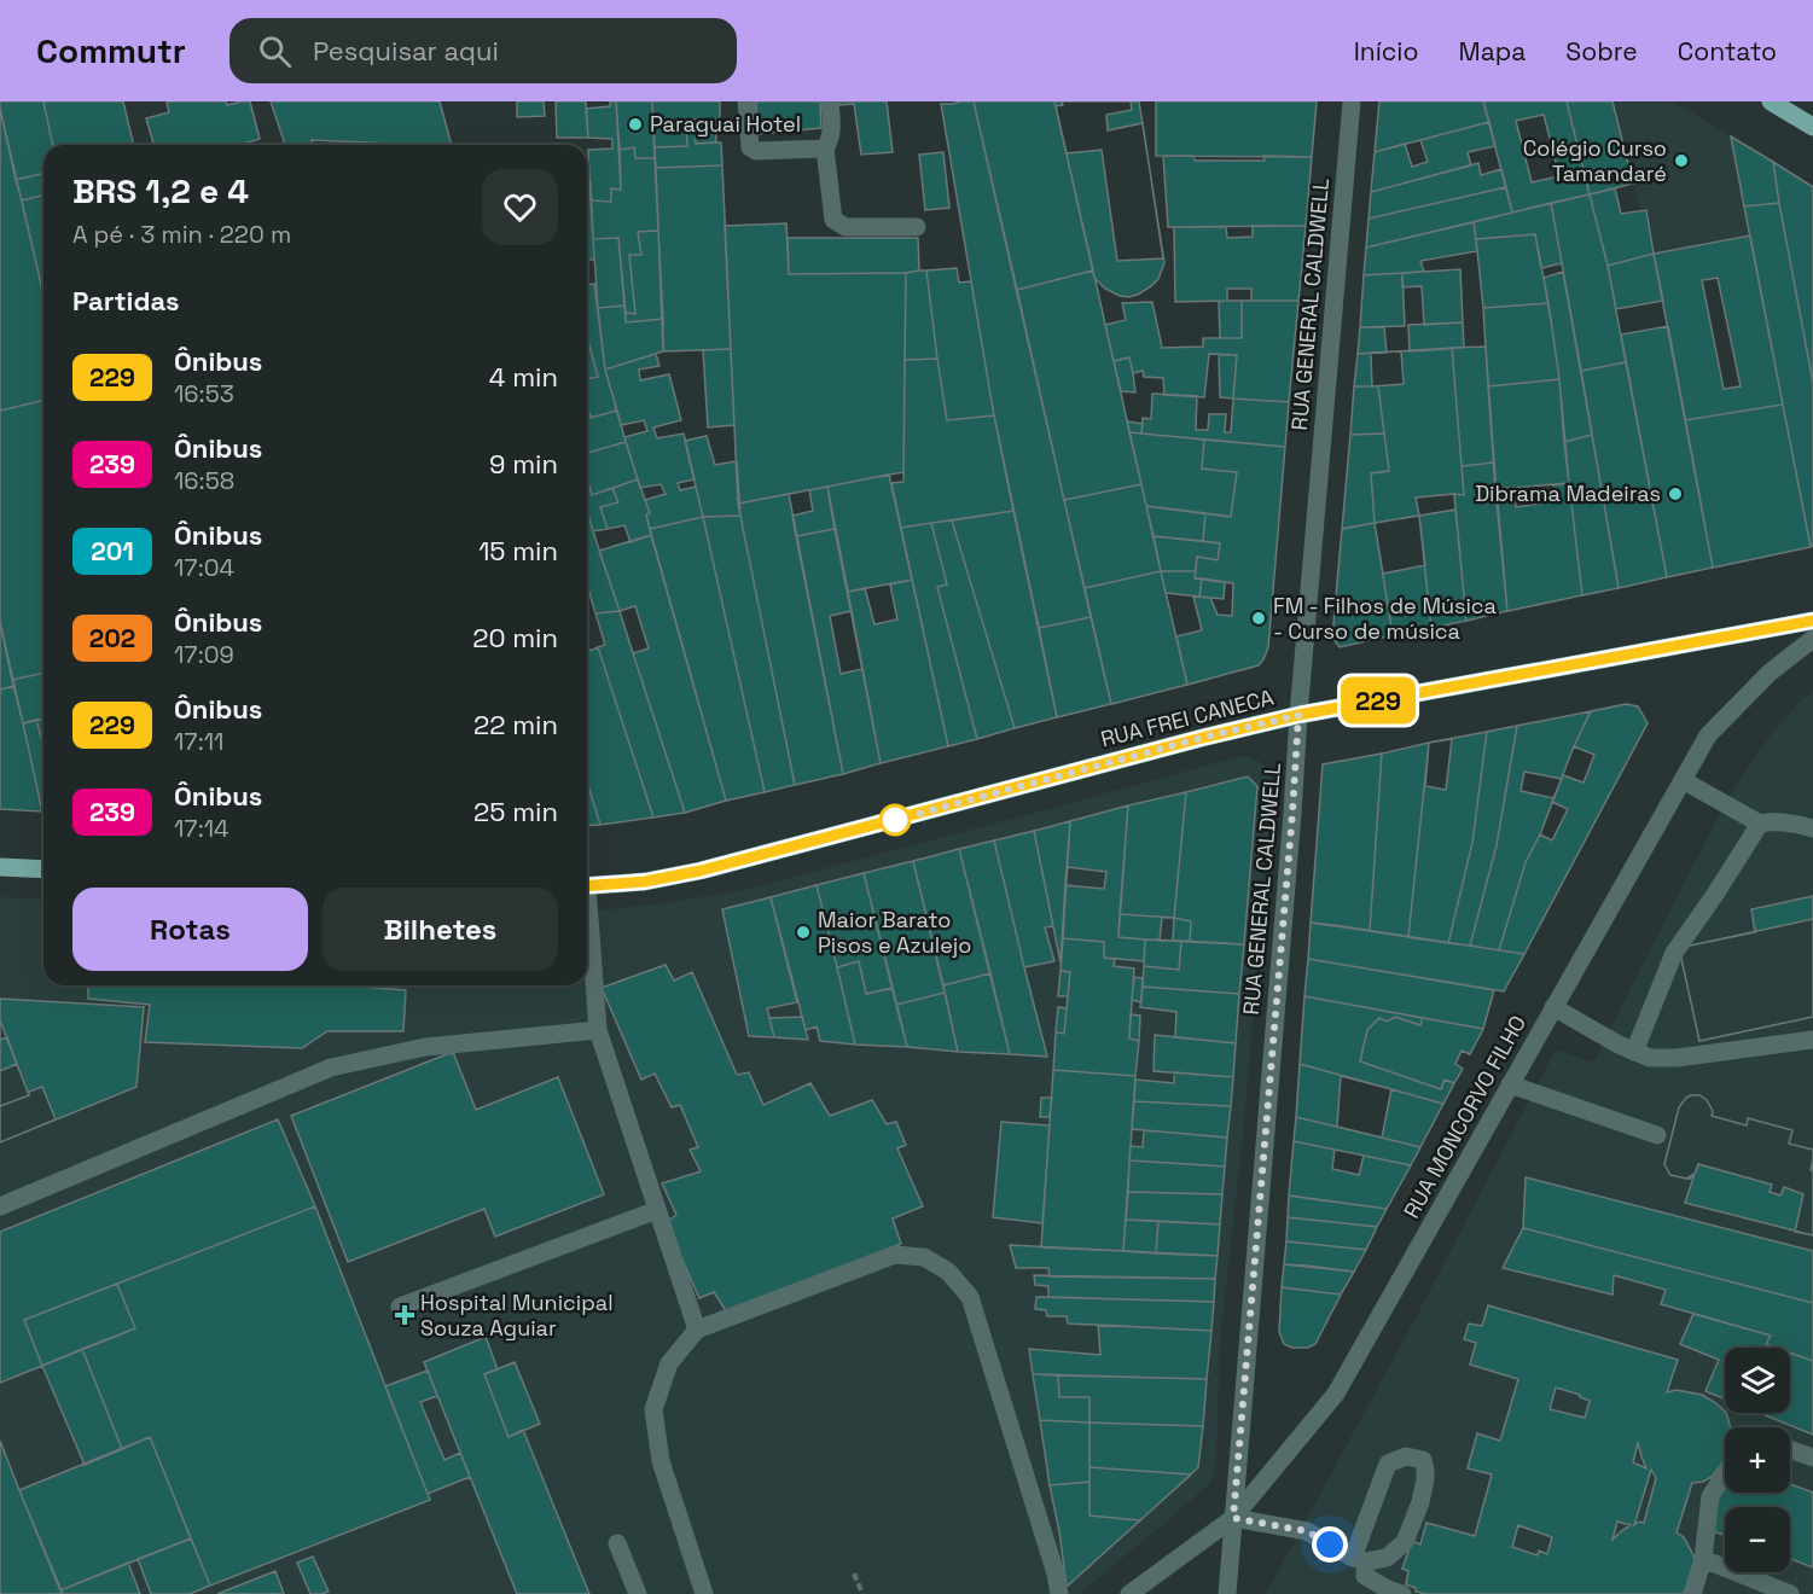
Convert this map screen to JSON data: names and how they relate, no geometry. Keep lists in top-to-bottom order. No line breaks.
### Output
{"streets":{"main road":["RUA FREI CANECA"],"street":["RUA GENERAL CALDWELL","RUA MONCORVO FILHO"]},"crossings":[["RUA GENERAL CALDWELL","RUA FREI CANECA"],["RUA GENERAL CALDWELL","RUA MONCORVO FILHO"]],"places":{"other":["Paraguai Hotel","Colégio Curso Tamandaré","Dibrama Madeiras","FM - Filhos de Música - Curso de música","Maior Barato Pisos e Azulejo"],"health":["Hospital Municipal Souza Aguiar"]},"lines":["bus line 229"],"page":{"header":"Commutr","search":"Pesquisar aqui","nav":["Início","Mapa","Sobre","Contato"],"on_map":"229","heading":[["BRS 1,2 e 4","A pé · 3 min · 220 m"],"Partidas"],"list":[{"mark":"229","name":"Ônibus","note":"16:53","value":"4 min"},{"mark":"239","name":"Ônibus","note":"16:58","value":"9 min"},{"mark":"201","name":"Ônibus","note":"17:04","value":"15 min"},{"mark":"202","name":"Ônibus","note":"17:09","value":"20 min"},{"mark":"229","name":"Ônibus","note":"17:11","value":"22 min"},{"mark":"239","name":"Ônibus","note":"17:14","value":"25 min"}],"buttons":["Rotas","Bilhetes"],"map_buttons":["+","−"]}}
